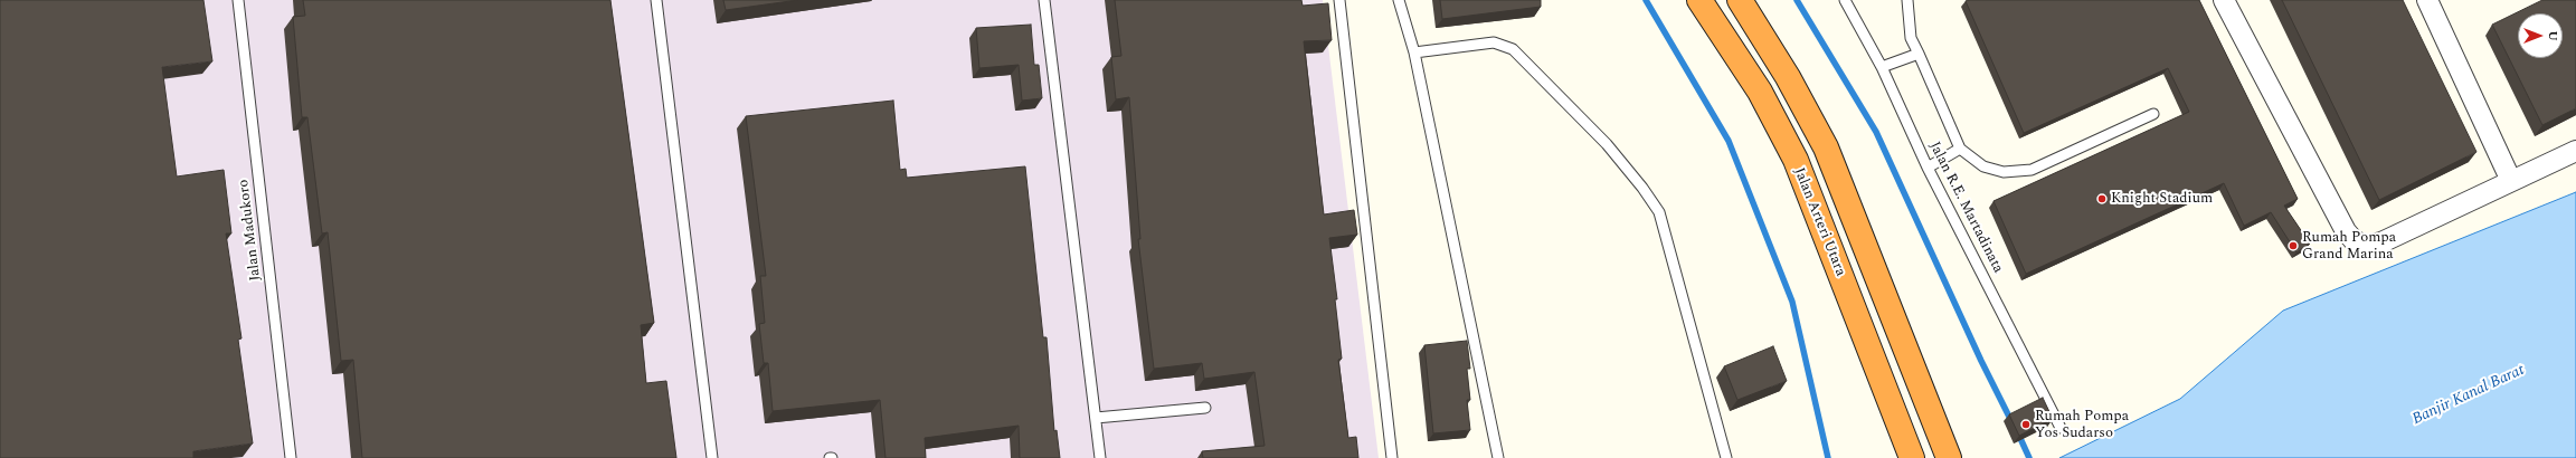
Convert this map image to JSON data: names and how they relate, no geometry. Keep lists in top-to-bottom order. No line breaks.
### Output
{"streets":{"highway":["Jalan Arteri Utara"],"lane":["Jalan R.E. Martadinata","Jalan Madukoro"]},"water":["Banjir Kanal Barat"],"places":["Knight Stadium","Rumah Pompa Grand Marina","Rumah Pompa Yos Sudarso"],"north":"right"}
